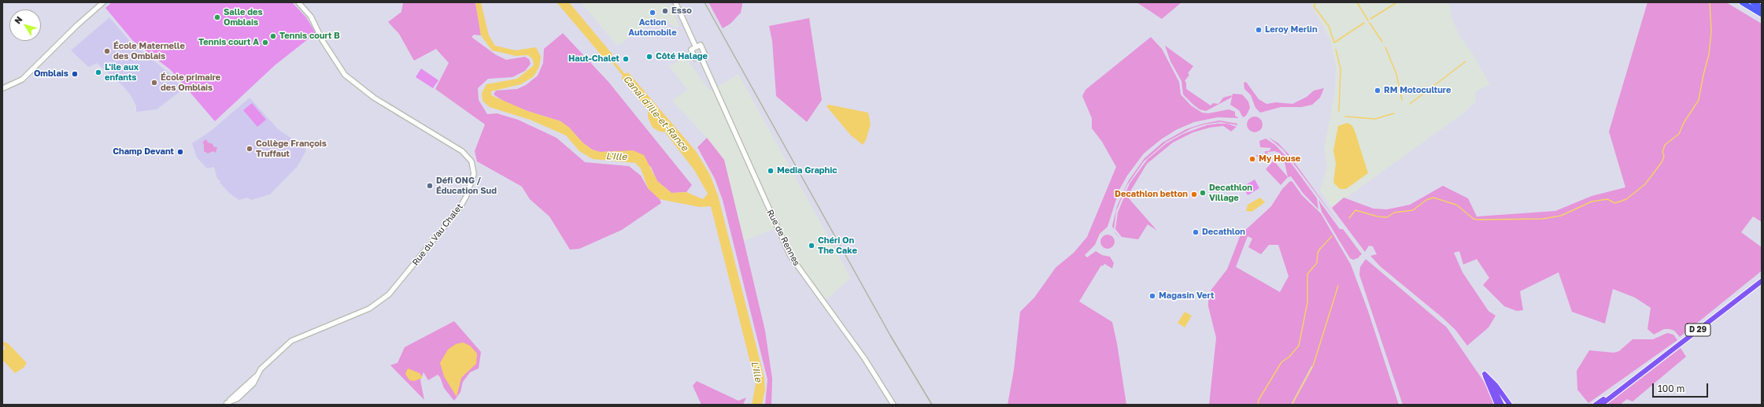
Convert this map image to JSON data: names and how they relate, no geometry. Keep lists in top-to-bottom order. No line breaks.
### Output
{"streets":{"main road":["D 29"],"street":["Rue du Vau Chalet","Rue de Rennes"]},"water":["Canal d'Ille-et-Rance","L'Ille"],"places":["Esso","Action Automobile","Salle des Omblais","Leroy Merlin","Tennis court B","Tennis court A","École Maternelle des Omblais","Côté Halage","Haut-Chalet","L'ile aux enfants","Omblais","École primaire des Omblais","RM Motoculture","Collège François Truffaut","Champ Devant","My House","Media Graphic","Défi ONG / Éducation Sud","Decathlon Village","Decathlon betton","Decathlon","Chéri On The Cake","Magasin Vert"],"scale_bar":"100 m","north":"top left"}
